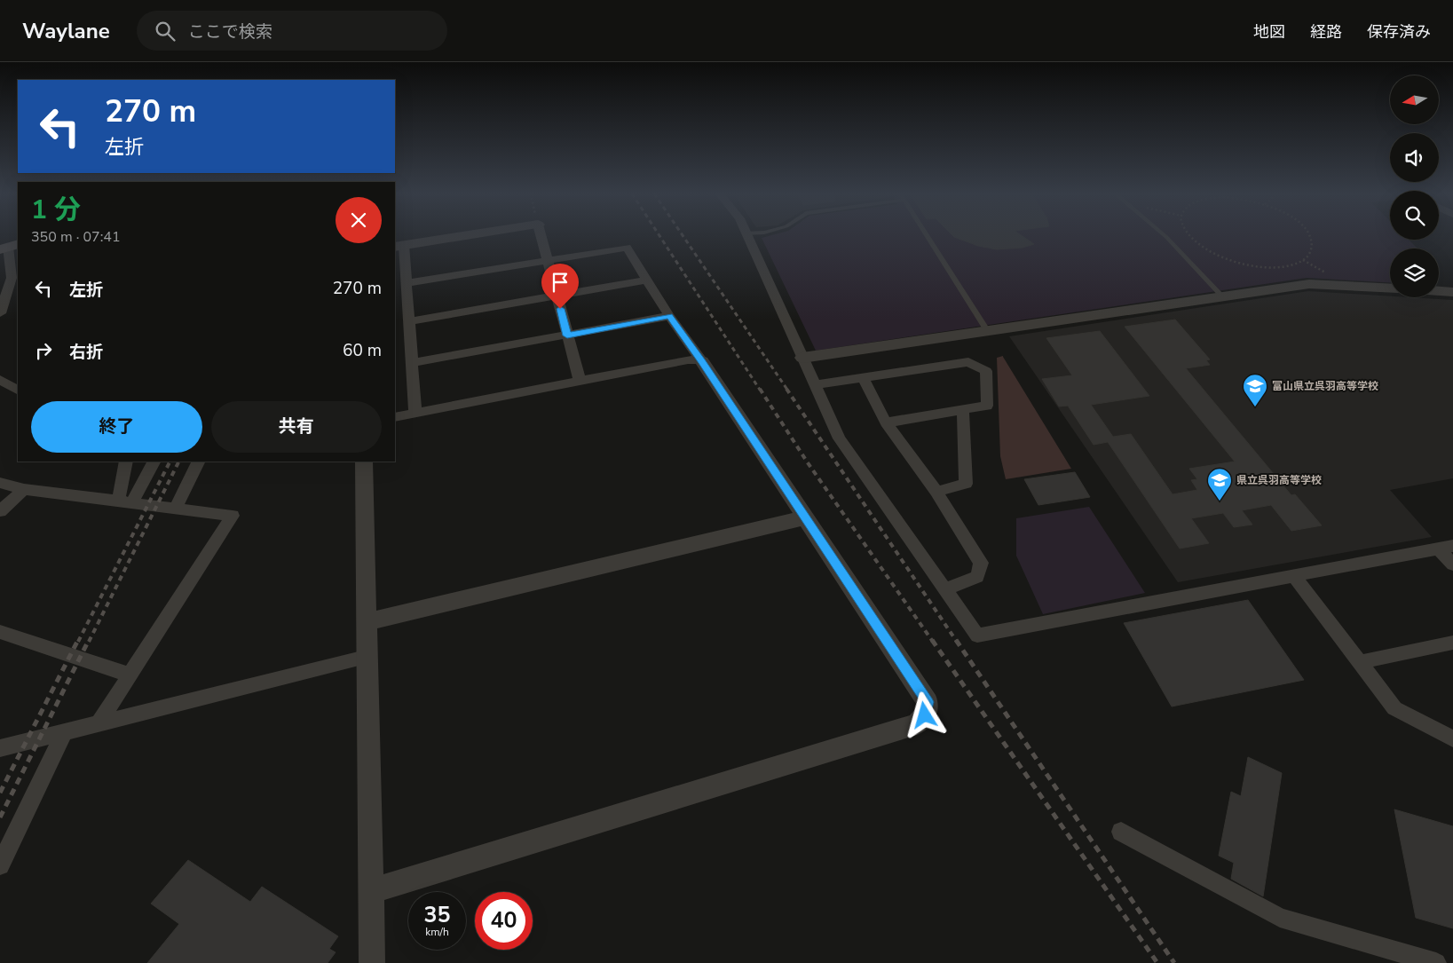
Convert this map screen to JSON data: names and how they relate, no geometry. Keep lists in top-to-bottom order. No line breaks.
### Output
{"places":{"school or university":["富山県立呉羽高等学校","県立呉羽高等学校"]},"north":"left","page":{"header":"Waylane","search":"ここで検索","nav":["地図","経路","保存済み"],"turn":["270 m","左折"],"heading":["1 分","350 m · 07:41"],"list":[{"name":"左折","value":"270 m"},{"name":"右折","value":"60 m"}],"buttons":["終了","共有"],"speed":"35 km/h","limit":"40"}}
